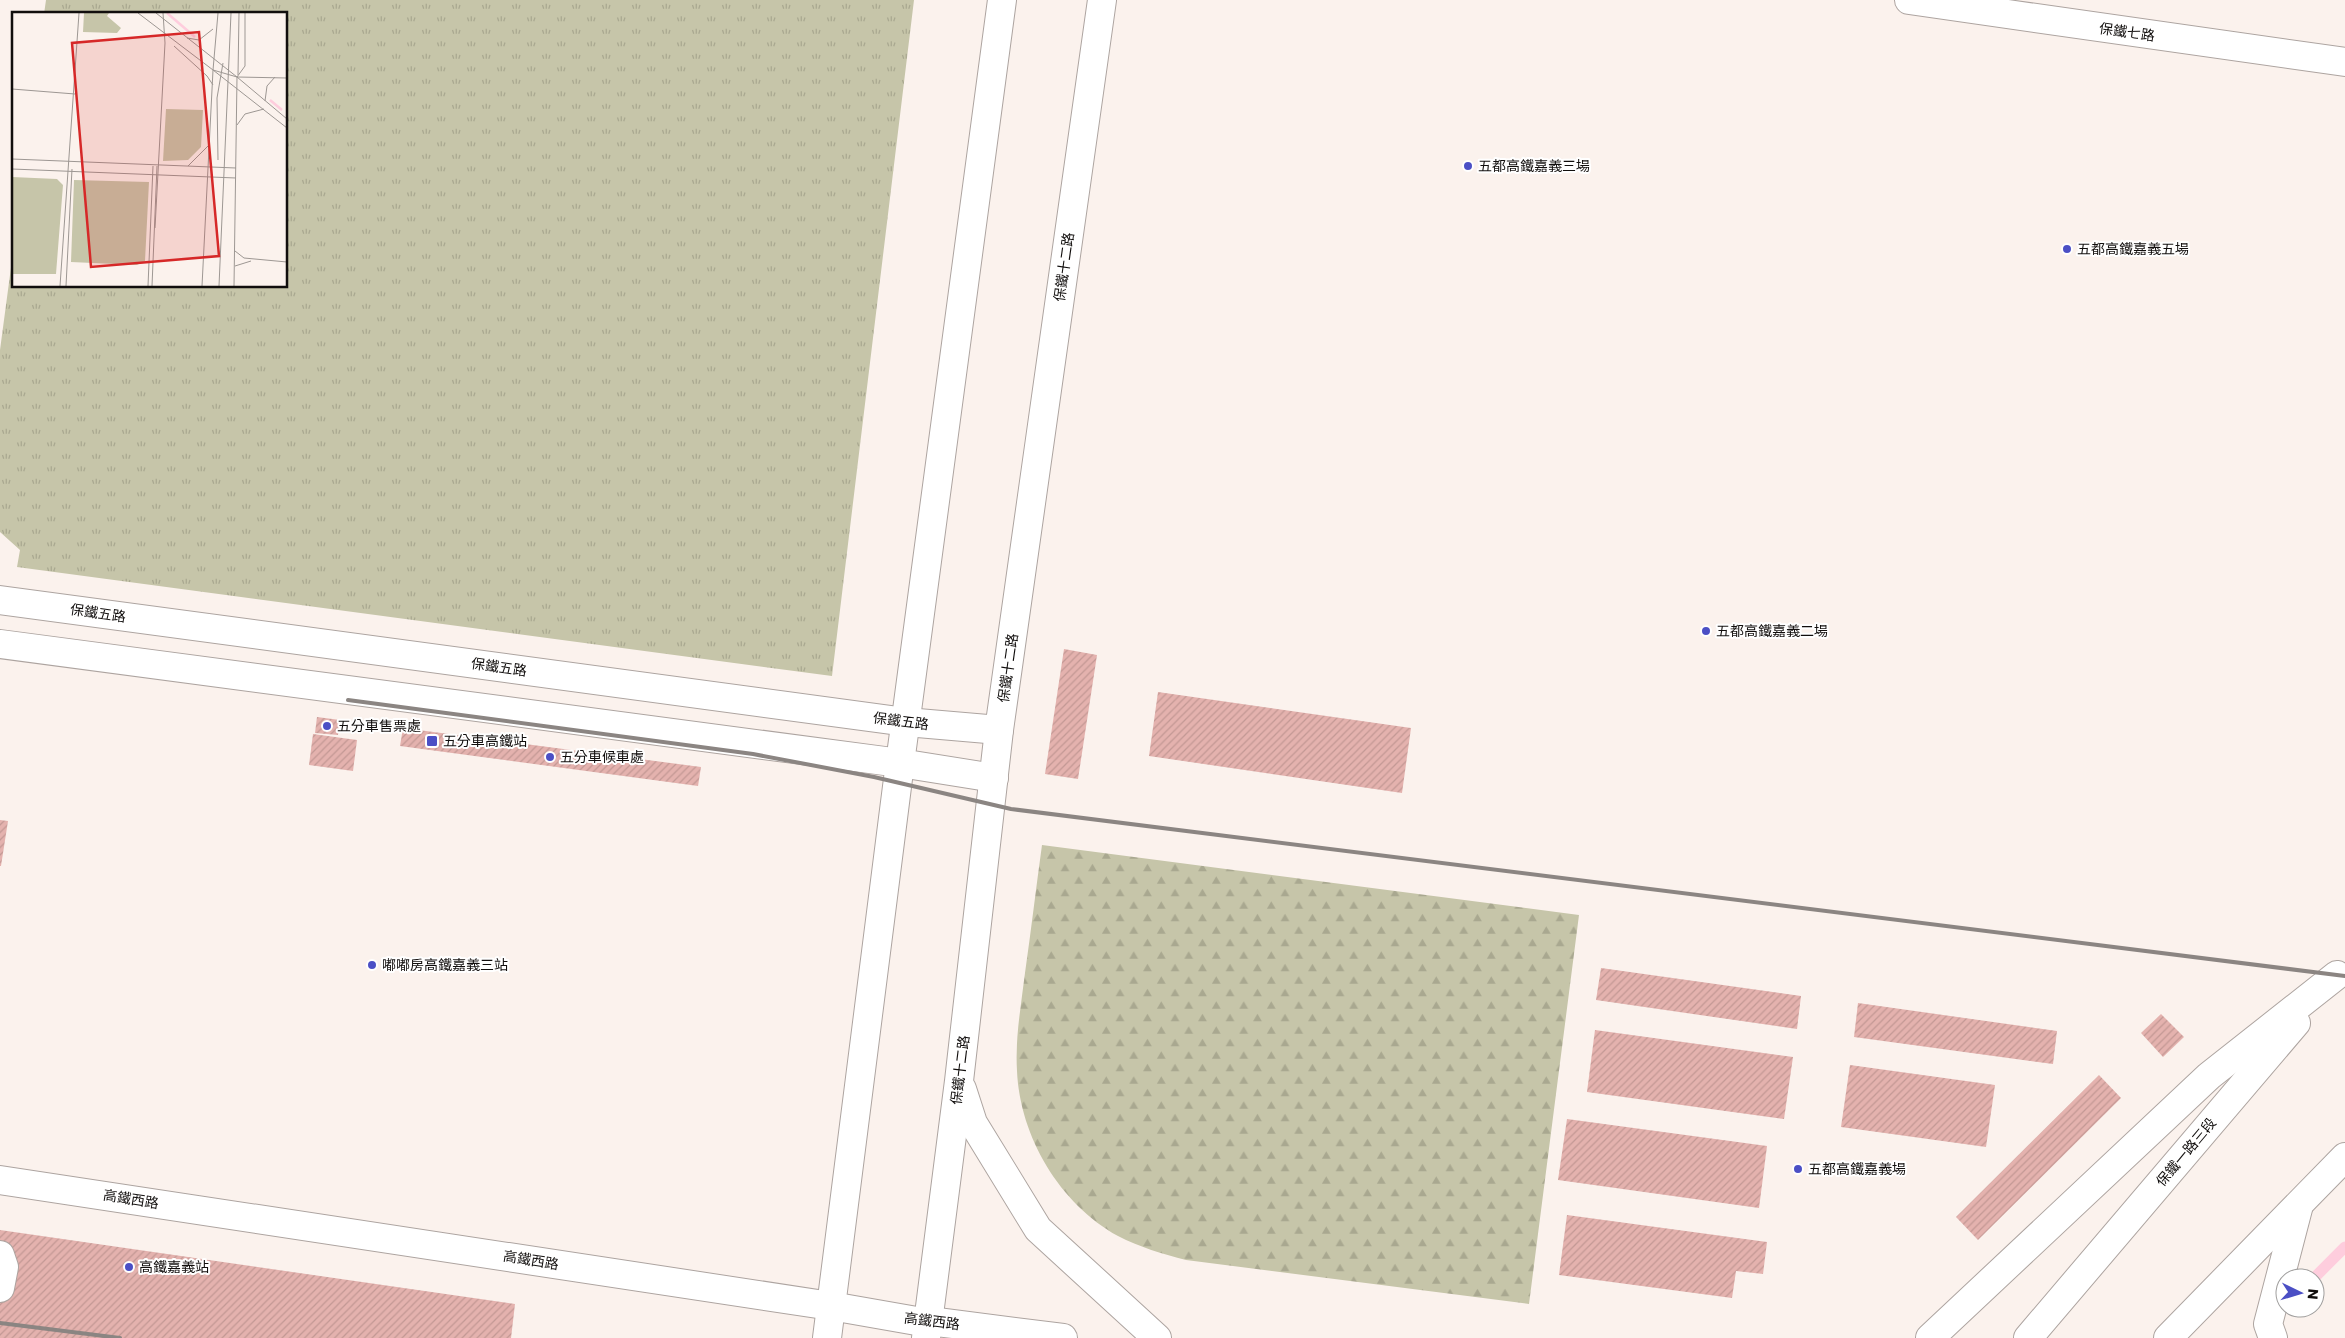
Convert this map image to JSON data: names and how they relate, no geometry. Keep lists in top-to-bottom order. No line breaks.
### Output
{"streets":{"street":["保鐵七路","保鐵十二路","保鐵五路","保鐵一路三段","高鐵西路"]},"crossings":[["保鐵十二路","保鐵五路"],["保鐵十二路","高鐵西路"]],"places":{"other":["五都高鐵嘉義三場","五都高鐵嘉義五場","五都高鐵嘉義二場","五分車售票處","五分車候車處","嘟嘟房高鐵嘉義三站","五都高鐵嘉義場","高鐵嘉義站"],"transit":["五分車高鐵站"]},"north":"right"}
